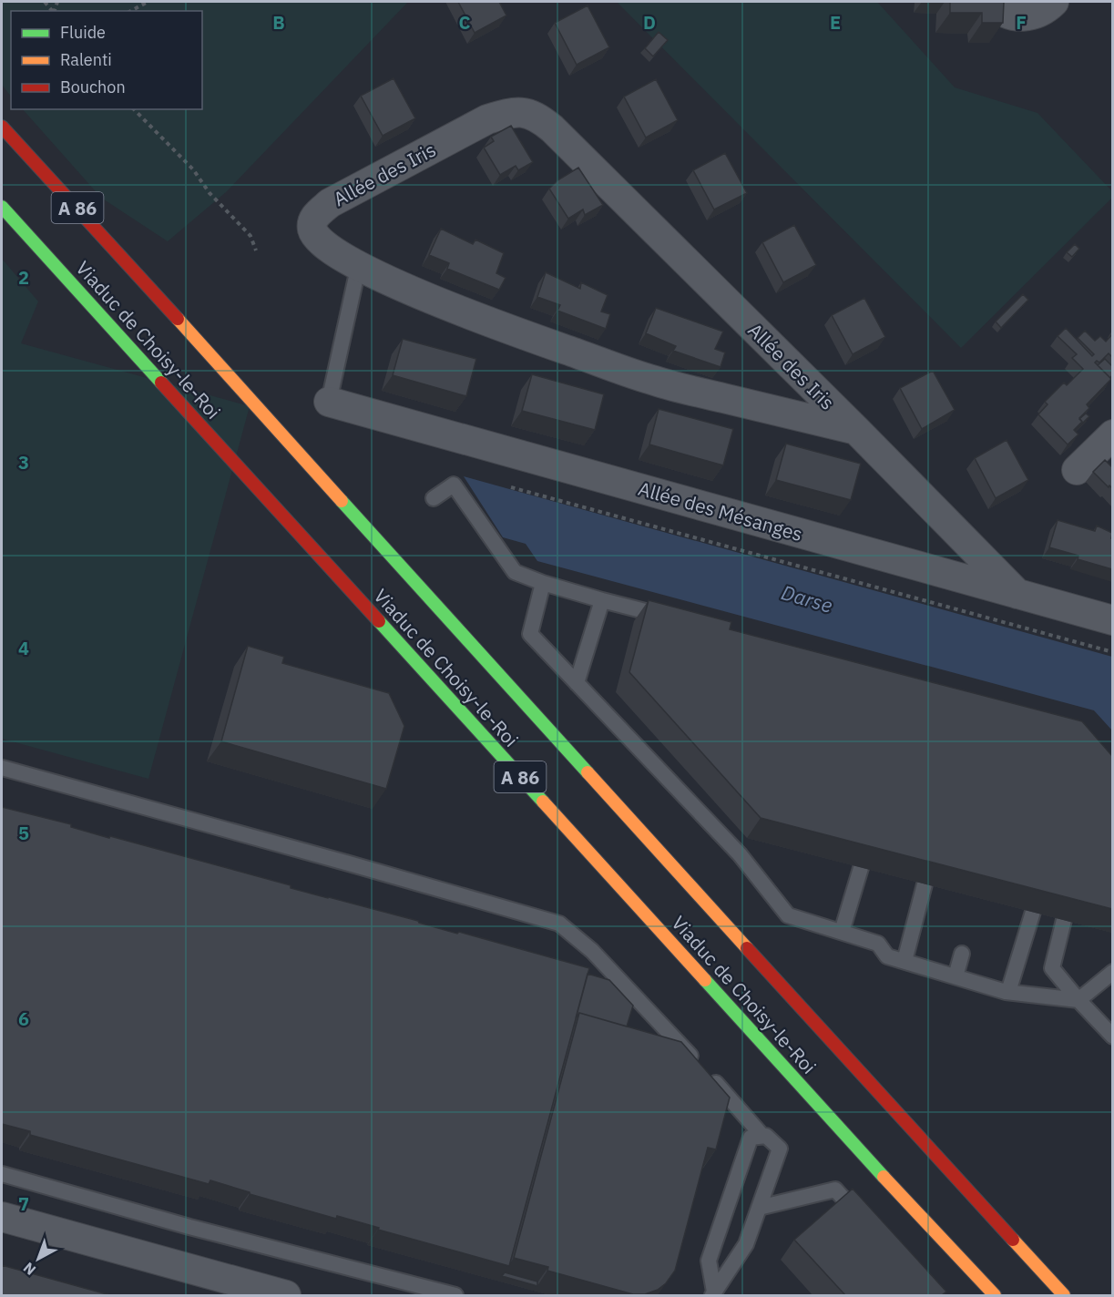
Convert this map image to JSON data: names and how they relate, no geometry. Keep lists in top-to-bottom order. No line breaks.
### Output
{"streets":{"highway":["A 86","Viaduc de Choisy-le-Roi"],"street":["Allée des Iris","Allée des Mésanges"]},"crossings":[["Allée des Iris","Allée des Mésanges"]],"water":["Darse"],"legend":["Fluide","Ralenti","Bouchon"],"north":"bottom left","grid":{"columns":["B","C","D","E","F"],"rows":["2","3","4","5","6","7"]}}
